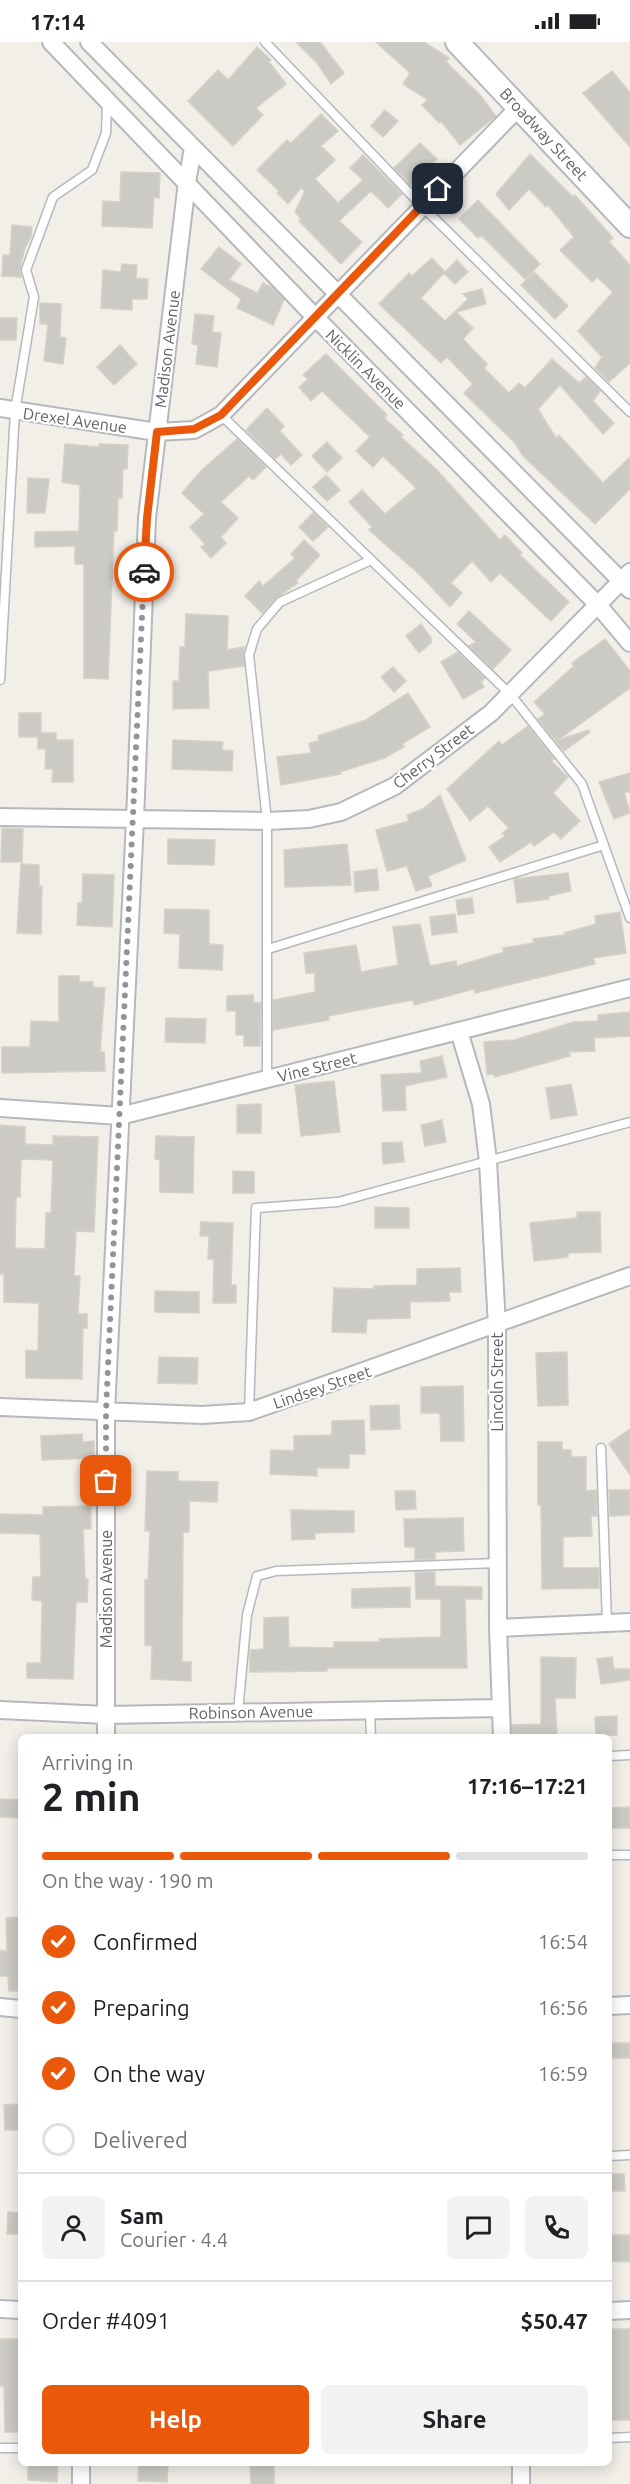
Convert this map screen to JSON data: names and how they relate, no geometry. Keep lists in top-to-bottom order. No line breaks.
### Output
{"streets":{"main road":["Broadway Street"],"street":["Madison Avenue","Nicklin Avenue","Drexel Avenue","Cherry Street","Vine Street","Lincoln Street","Lindsey Street","Robinson Avenue"]},"crossings":[["Broadway Street","Drexel Avenue"],["Madison Avenue","Nicklin Avenue"],["Madison Avenue","Drexel Avenue"],["Madison Avenue","Cherry Street"],["Madison Avenue","Vine Street"],["Madison Avenue","Lindsey Street"],["Madison Avenue","Robinson Avenue"],["Nicklin Avenue","Drexel Avenue"],["Nicklin Avenue","Cherry Street"],["Vine Street","Lincoln Street"],["Lincoln Street","Lindsey Street"],["Lincoln Street","Robinson Avenue"]],"page":{"status":"17:14","heading":["2 min","Arriving in","17:16–17:21"],"panel":["Sam","Courier · 4.4","Order #4091","$50.47"],"bar":"On the way · 190 m","list":[["Confirmed","16:54"],["Preparing","16:56"],["On the way","16:59"],"Delivered"],"buttons":["Help","Share"]}}
